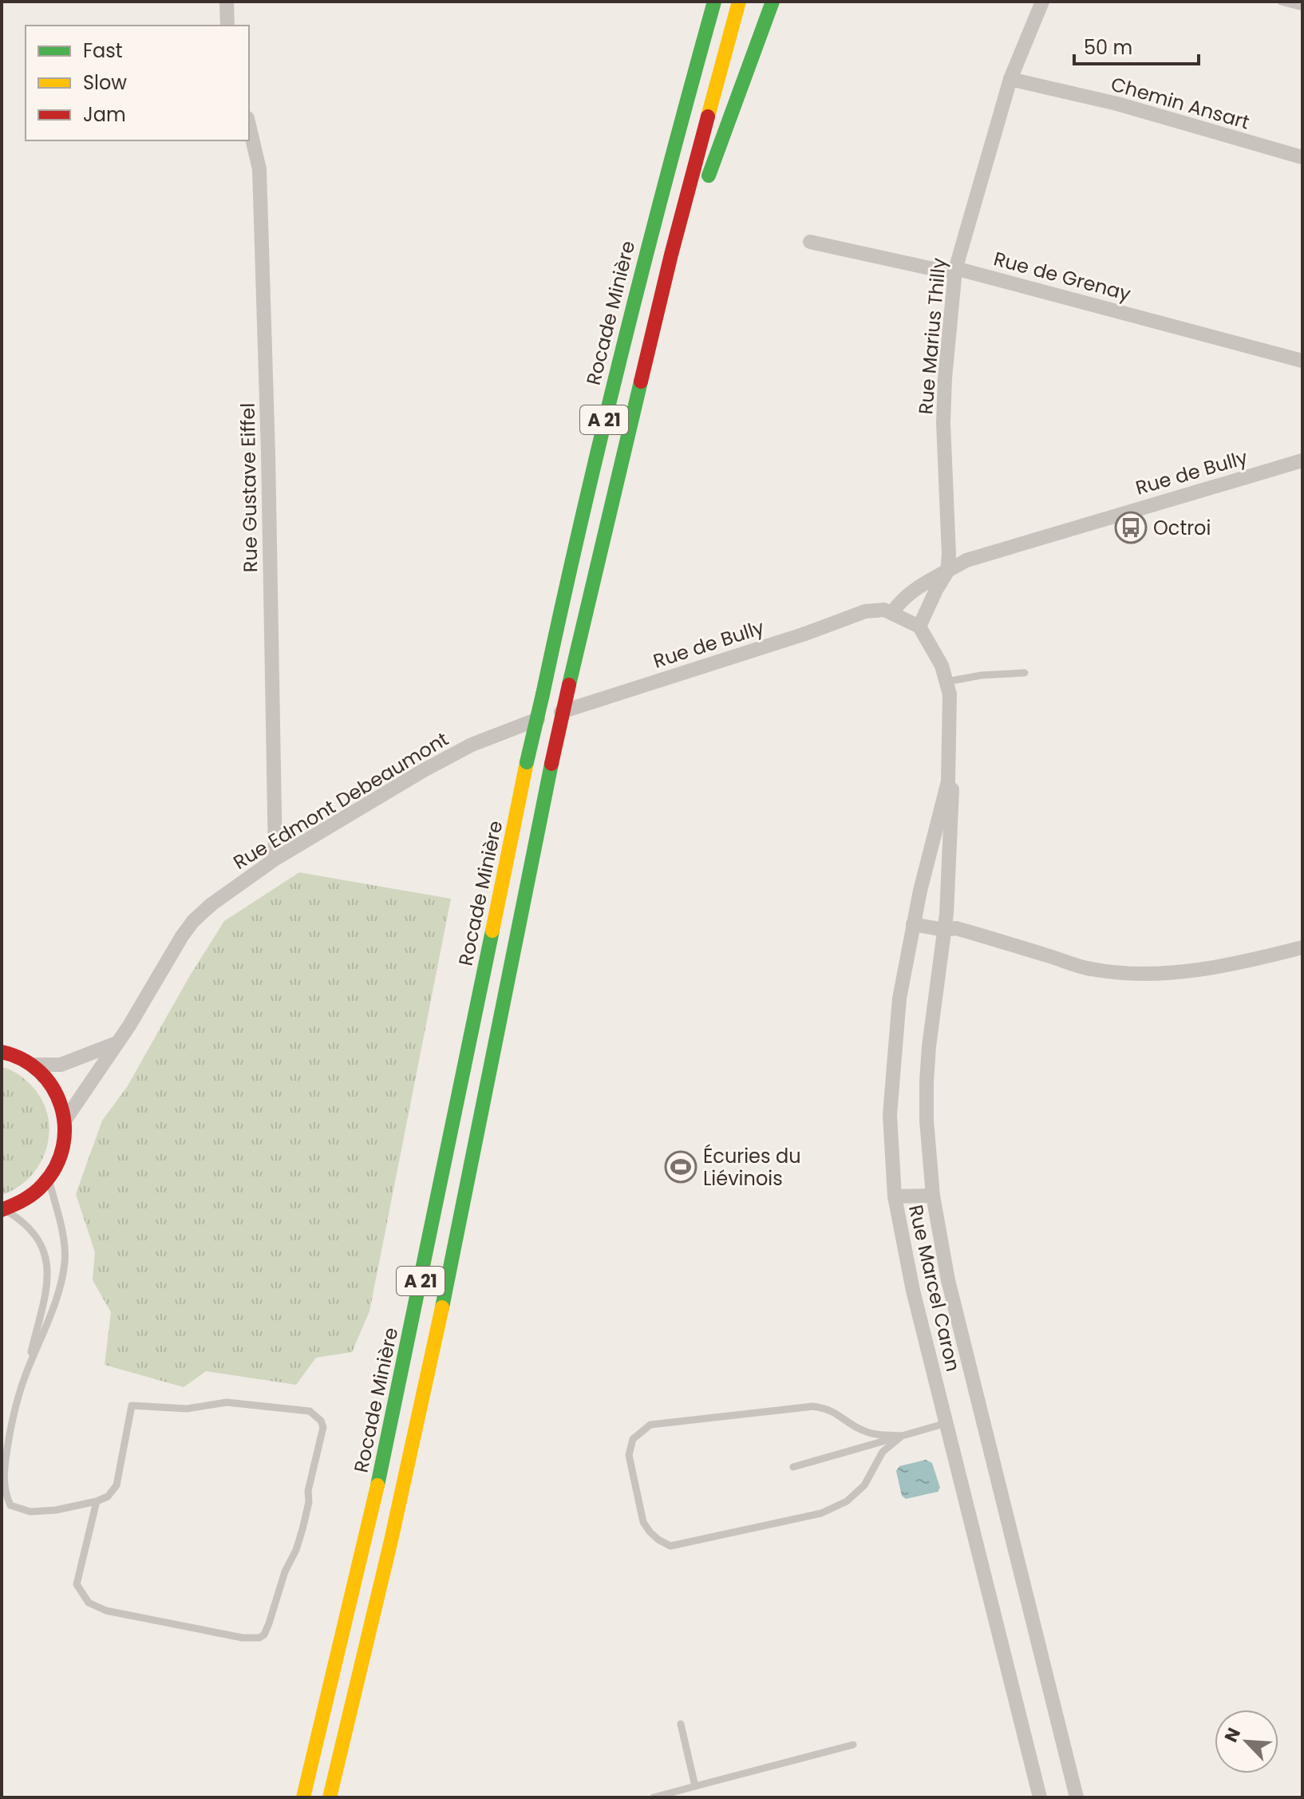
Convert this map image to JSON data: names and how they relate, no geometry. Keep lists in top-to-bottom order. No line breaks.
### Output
{"streets":{"main road":["Rocade Minière","A 21"],"street":["Chemin Ansart","Rue de Grenay","Rue Marius Thilly","Rue de Bully","Rue Gustave Eiffel","Rue Edmont Debeaumont","Rue Marcel Caron"]},"crossings":[["Chemin Ansart","Rue Marius Thilly"],["Rue de Grenay","Rue Marius Thilly"],["Rue Marius Thilly","Rue de Bully"],["Rue de Bully","Rue Edmont Debeaumont"],["Rue Gustave Eiffel","Rue Edmont Debeaumont"]],"places":{"bus stop":["Octroi"],"sports":["Écuries du Liévinois"]},"legend":["Fast","Slow","Jam"],"scale_bar":"50 m","north":"top left"}
